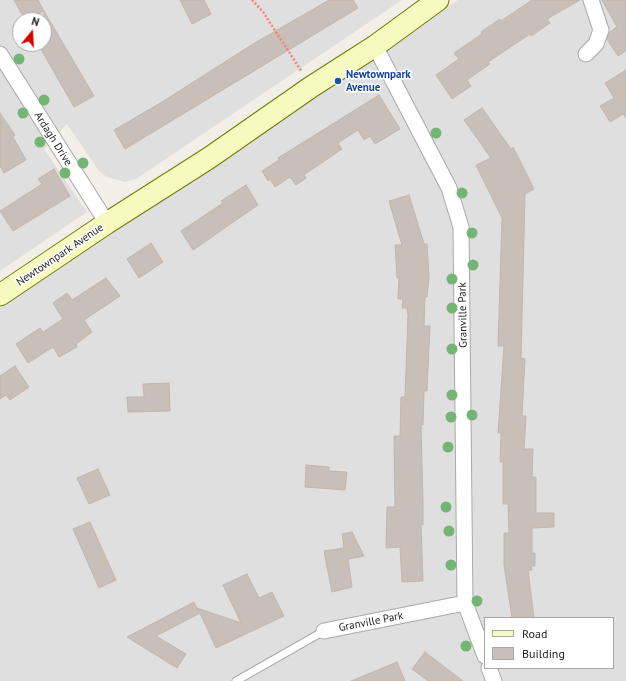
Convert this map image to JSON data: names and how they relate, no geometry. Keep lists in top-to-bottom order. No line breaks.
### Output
{"streets":{"main road":["Newtownpark Avenue"],"street":["Ardagh Drive","Granville Park"]},"crossings":[["Ardagh Drive","Newtownpark Avenue"],["Newtownpark Avenue","Granville Park"]],"places":["Newtownpark Avenue"],"legend":["Road","Building"],"north":"top"}
